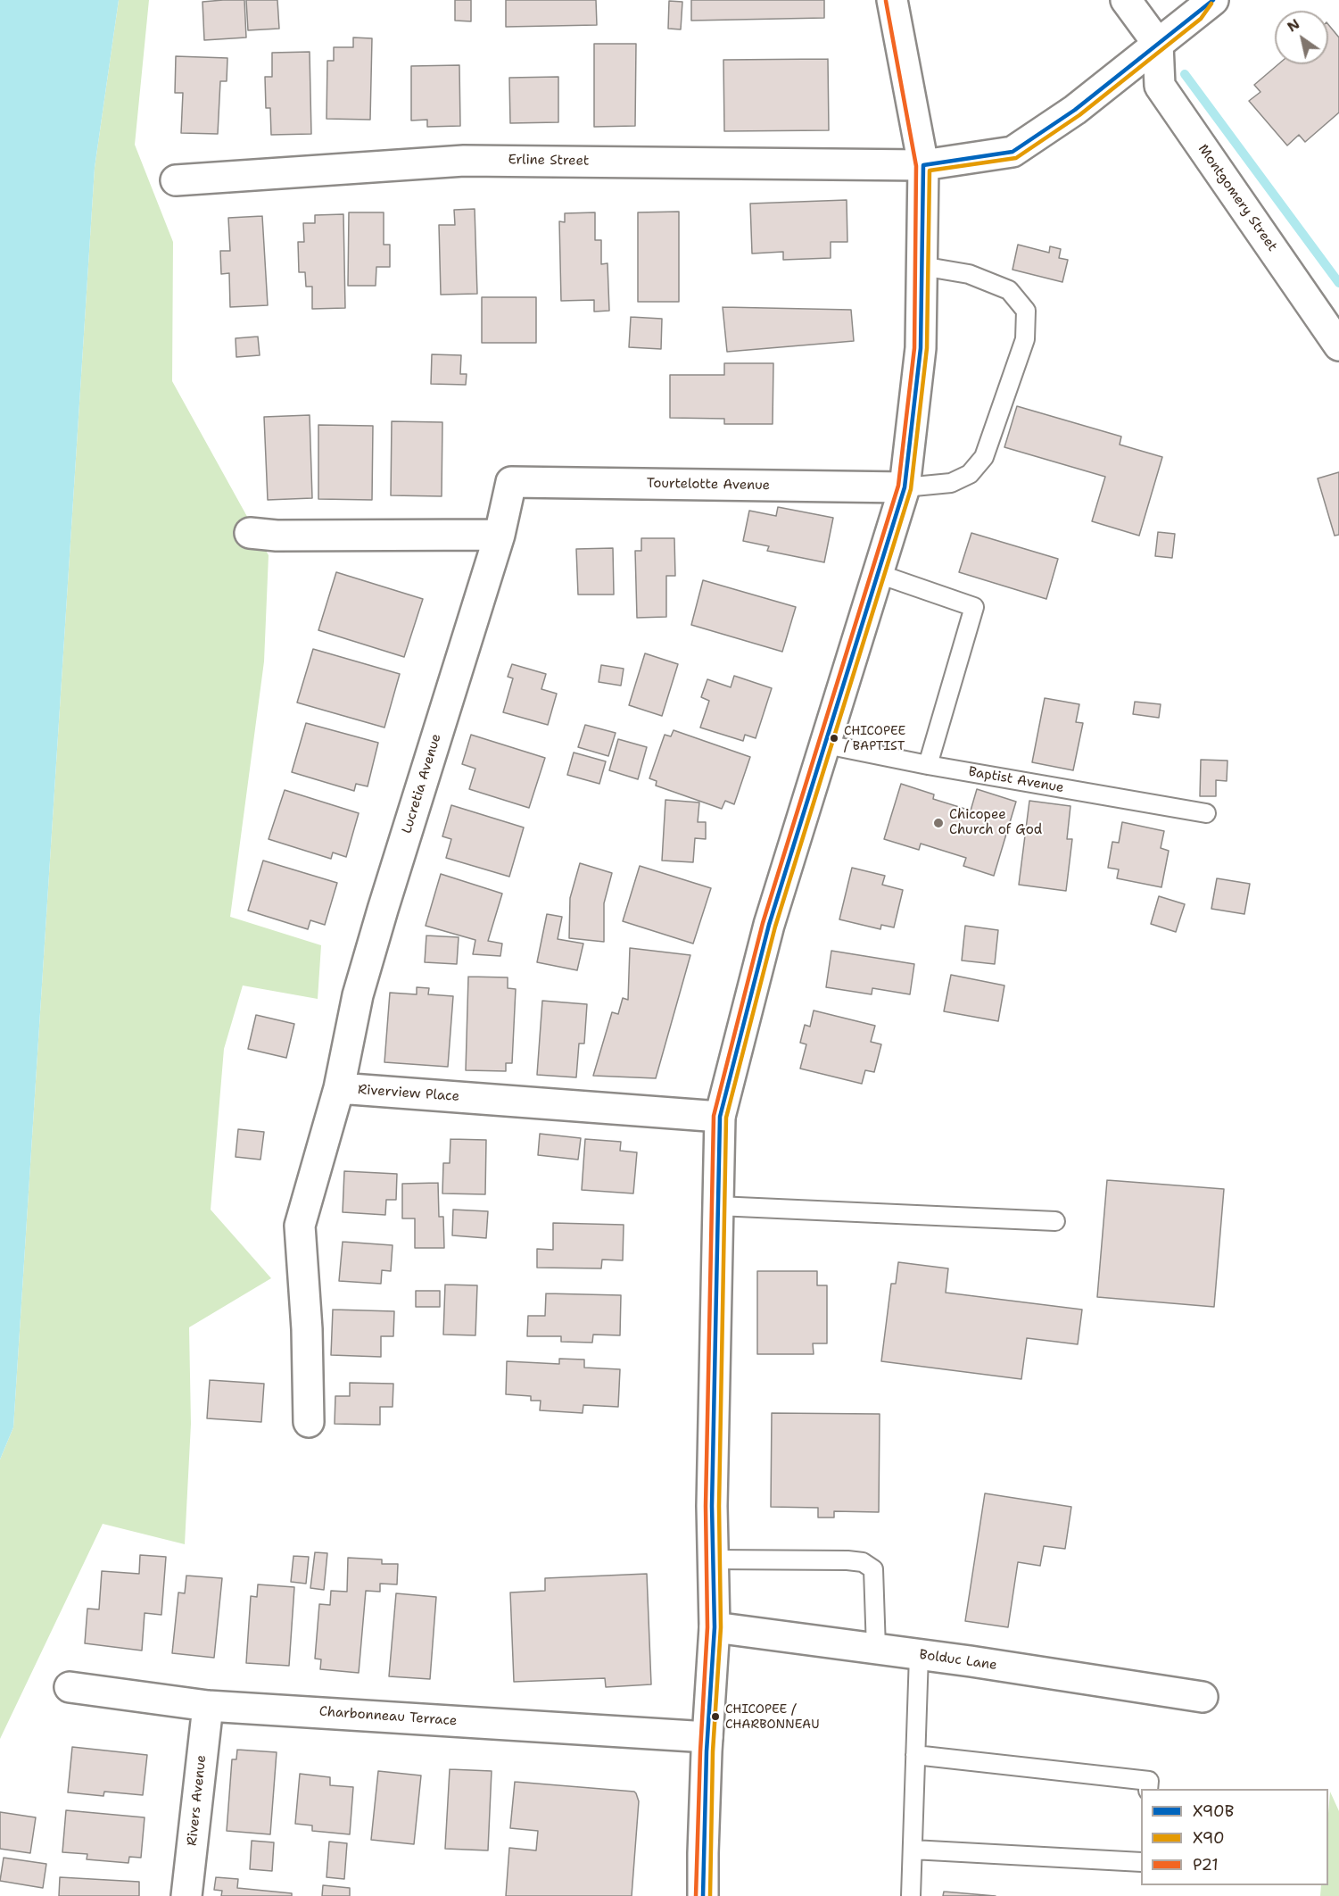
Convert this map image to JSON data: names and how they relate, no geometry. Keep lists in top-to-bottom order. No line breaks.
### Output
{"streets":{"street":["Erline Street","Montgomery Street","Tourtelotte Avenue","Lucretia Avenue","Riverview Place","Bolduc Lane","Charbonneau Terrace","Rivers Avenue"],"lane":["Baptist Avenue"]},"crossings":[["Erline Street","Montgomery Street"],["Tourtelotte Avenue","Lucretia Avenue"],["Lucretia Avenue","Riverview Place"],["Charbonneau Terrace","Rivers Avenue"]],"places":["CHICOPEE / BAPTIST","Chicopee Church of God","CHICOPEE / CHARBONNEAU"],"lines":["transit line X90B","transit line P21","transit line X90"],"legend":["X90B","X90","P21"],"north":"top left"}
